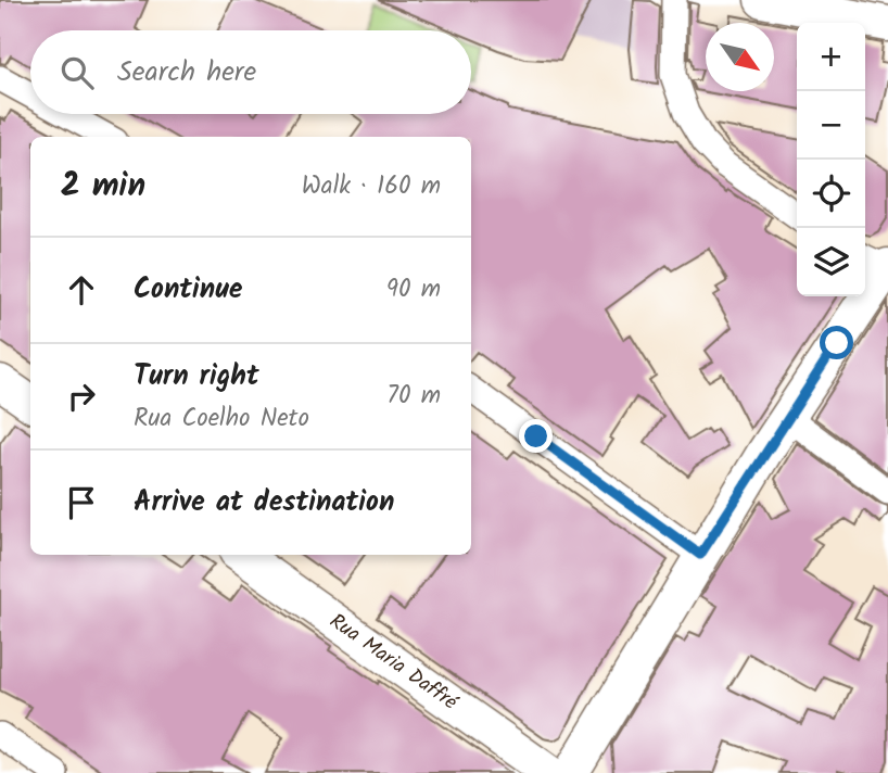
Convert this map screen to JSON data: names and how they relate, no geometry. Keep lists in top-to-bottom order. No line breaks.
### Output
{"streets":{"main road":["Rua Maria Daffré"]},"north":"bottom right","page":{"map_buttons":["+","−"],"search":"Search here","heading":["2 min","Walk · 160 m"],"list":[["Continue","90 m"],["Turn right","Rua Coelho Neto","70 m"],"Arrive at destination"]}}
